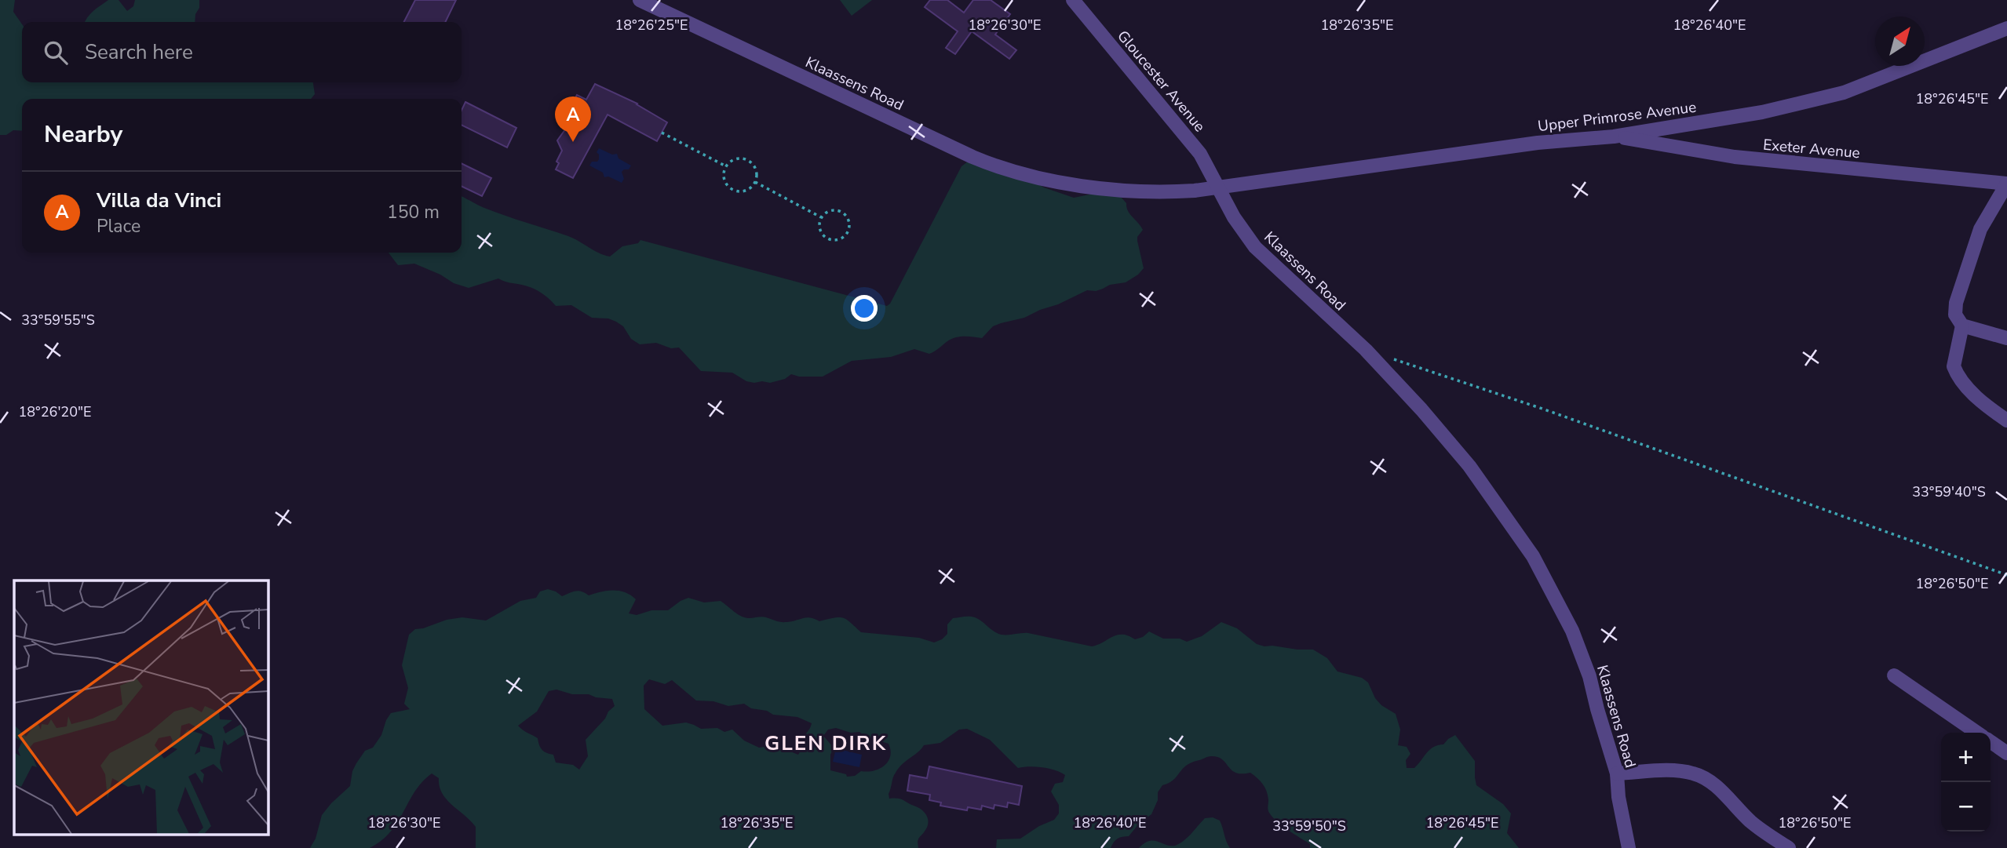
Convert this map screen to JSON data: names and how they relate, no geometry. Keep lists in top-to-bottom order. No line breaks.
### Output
{"streets":{"street":["Gloucester Avenue","Klaassens Road","Upper Primrose Avenue","Exeter Avenue"]},"crossings":[["Gloucester Avenue","Klaassens Road"],["Gloucester Avenue","Upper Primrose Avenue"],["Klaassens Road","Upper Primrose Avenue"],["Upper Primrose Avenue","Exeter Avenue"]],"districts":["GLEN DIRK"],"north":"top right","page":{"search":"Search here","pins":"A","heading":"Nearby","list":[{"mark":"A","name":"Villa da Vinci","note":"Place","value":"150 m"}],"map_buttons":["+","−"]},"coordinates":["18°26'25\"E","18°26'30\"E","18°26'35\"E","18°26'40\"E","18°26'45\"E","33°59'55\"S","18°26'20\"E","33°59'40\"S","18°26'50\"E","33°59'50\"S"]}
